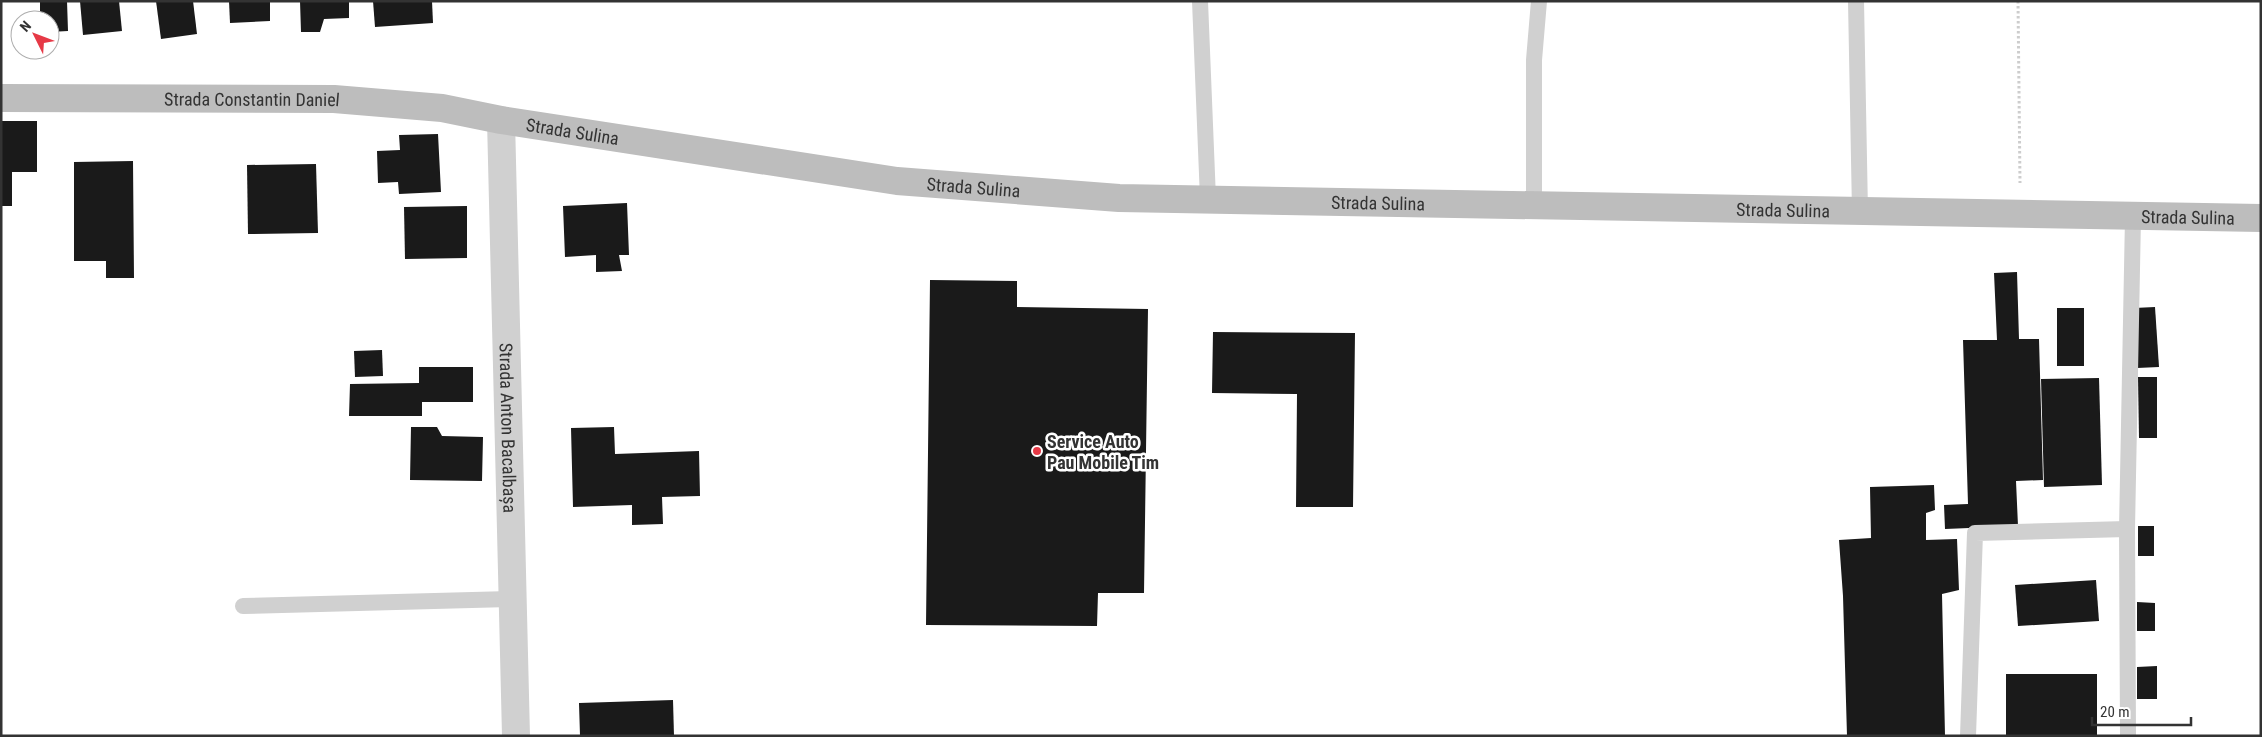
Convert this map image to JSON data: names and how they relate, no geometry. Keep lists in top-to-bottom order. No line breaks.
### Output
{"streets":{"street":["Strada Constantin Daniel","Strada Sulina","Strada Anton Bacalbașa"]},"crossings":[["Strada Constantin Daniel","Strada Sulina"],["Strada Constantin Daniel","Strada Anton Bacalbașa"],["Strada Sulina","Strada Anton Bacalbașa"]],"places":["Service Auto Pau Mobile Tim"],"scale_bar":"20 m","north":"top left"}
